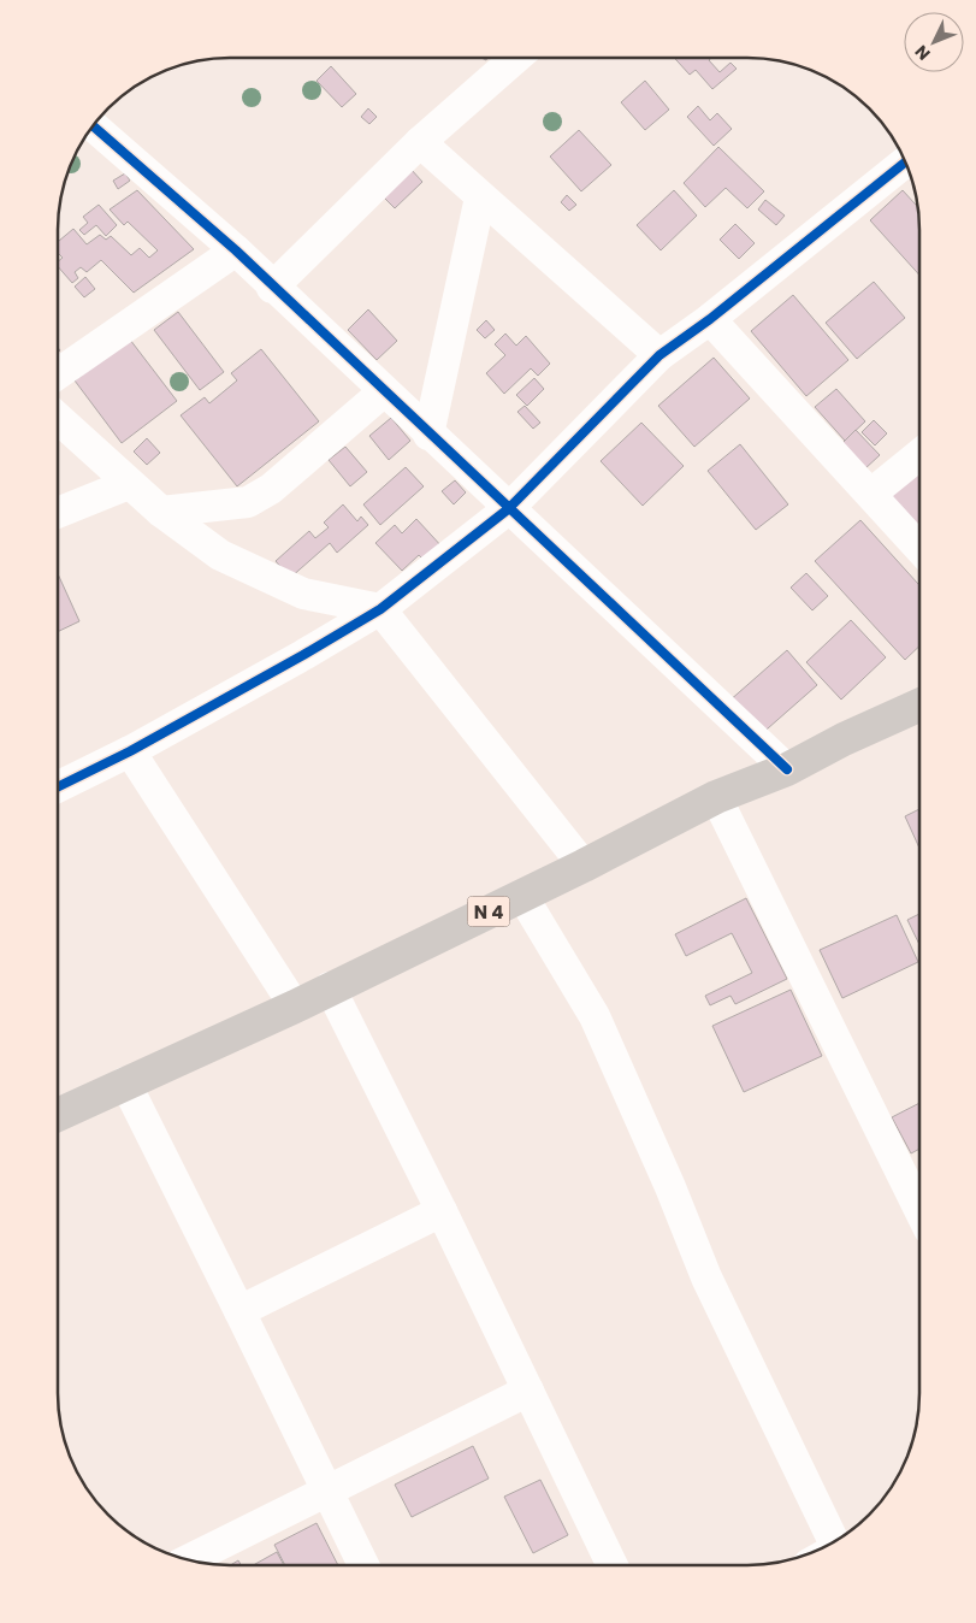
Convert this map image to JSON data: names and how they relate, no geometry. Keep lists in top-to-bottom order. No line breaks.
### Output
{"streets":{"main road":["N 4"]},"north":"bottom left"}
